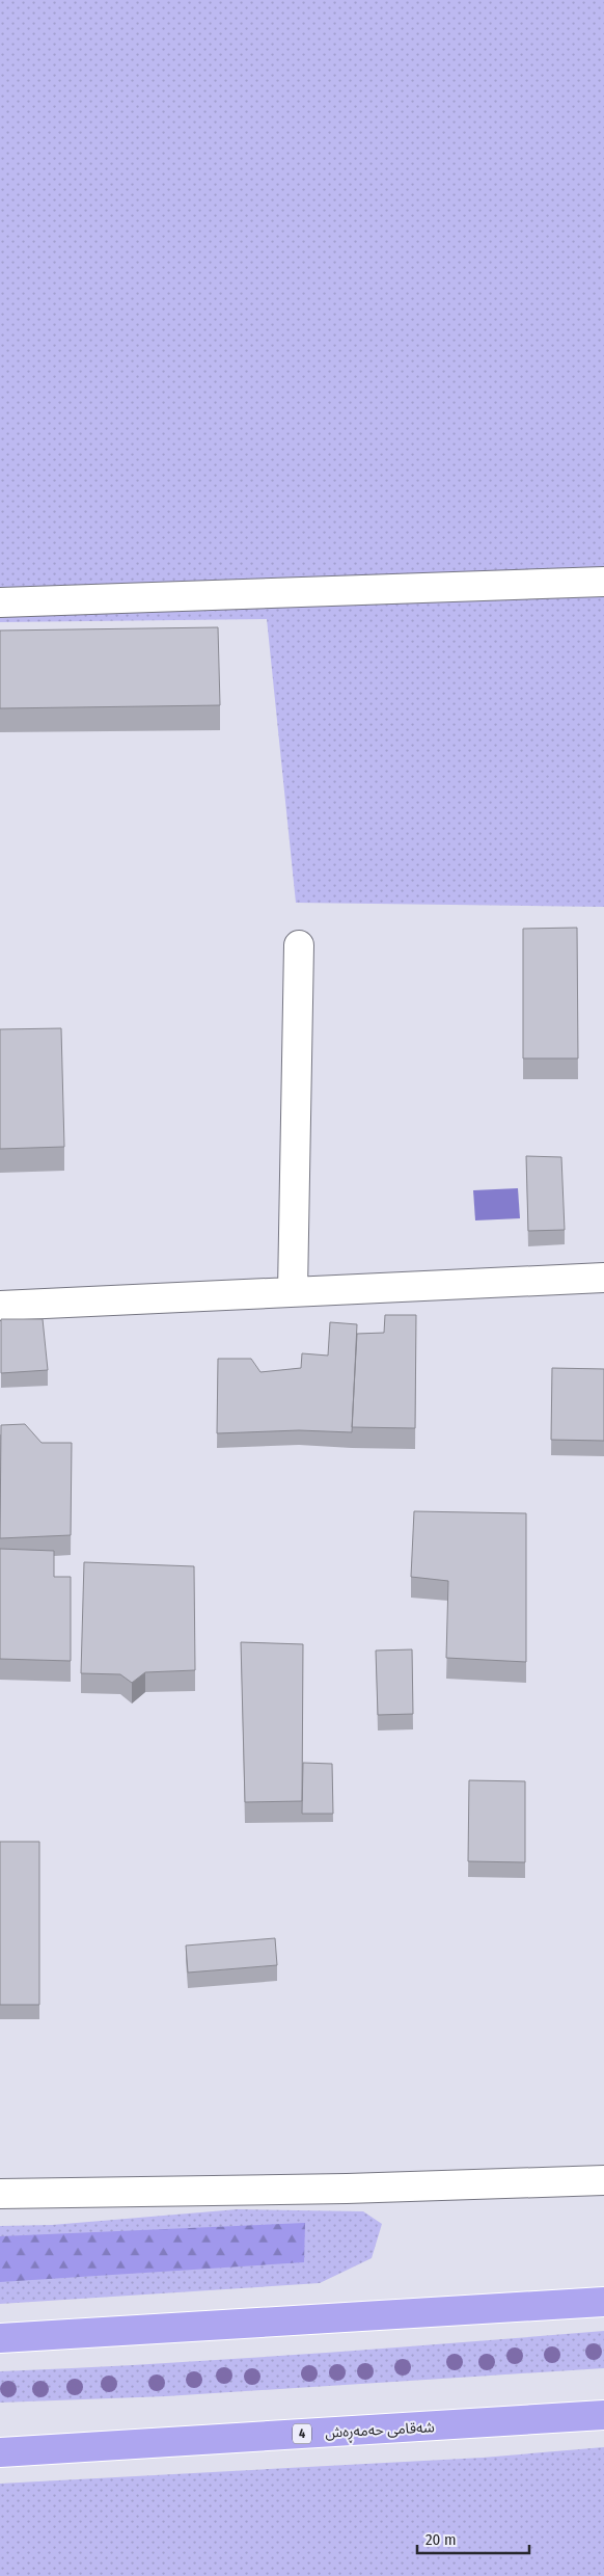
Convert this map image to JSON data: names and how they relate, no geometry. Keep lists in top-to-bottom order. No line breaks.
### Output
{"streets":{"highway":["شەقامی حەمەڕەش","4"]},"scale_bar":"20 m"}
